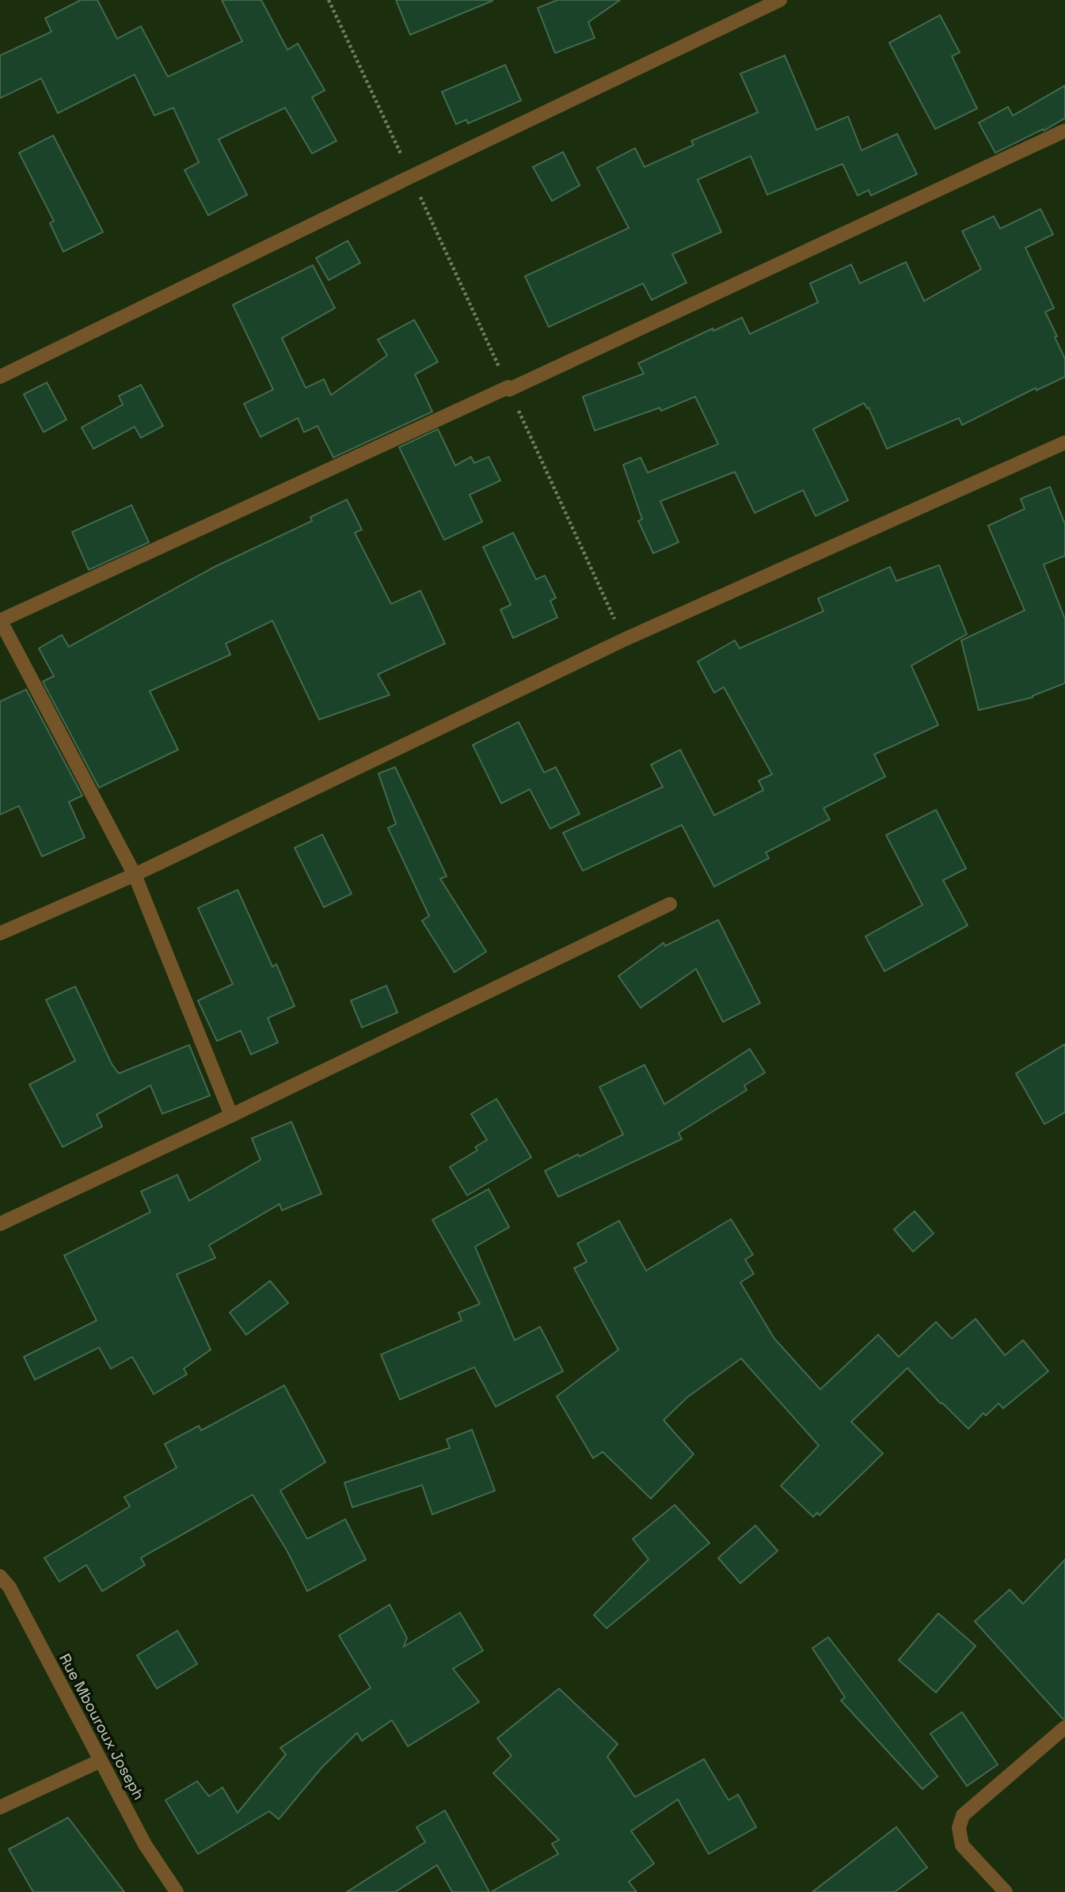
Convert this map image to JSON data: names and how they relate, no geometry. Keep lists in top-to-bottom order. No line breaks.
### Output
{"streets":{"street":["Rue Mbouroux Joseph"]}}
